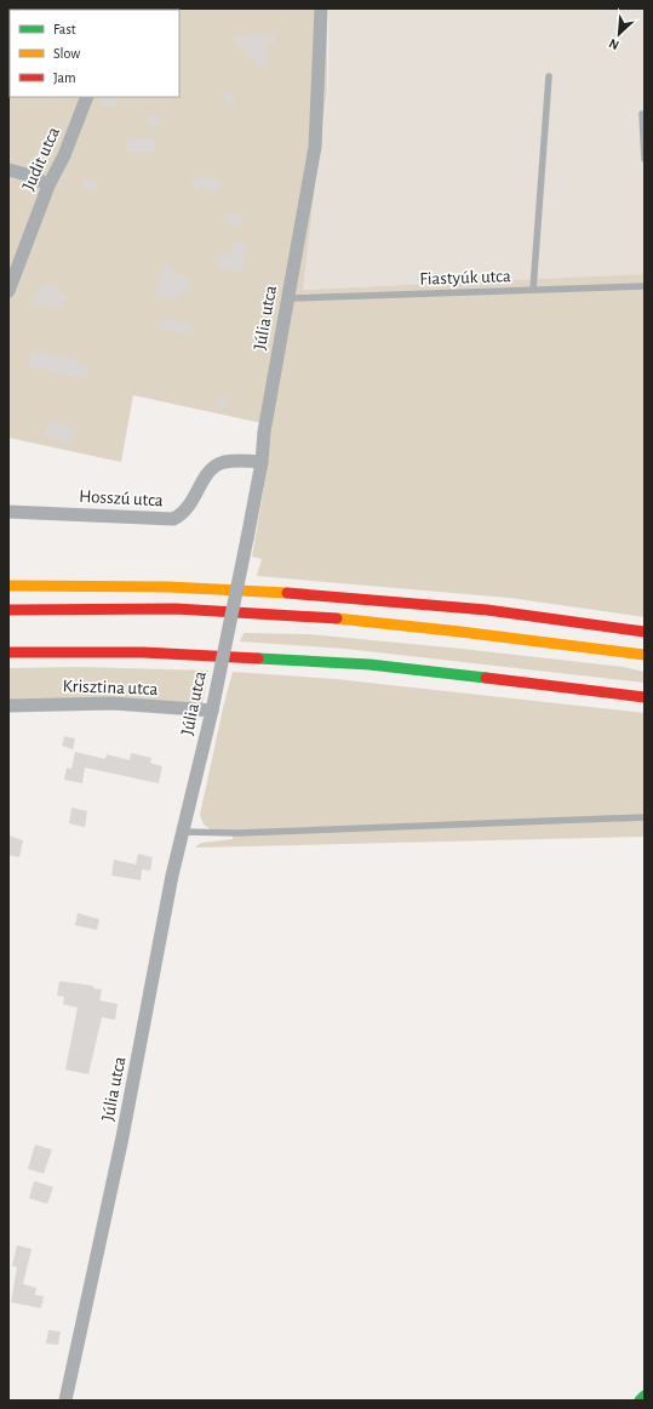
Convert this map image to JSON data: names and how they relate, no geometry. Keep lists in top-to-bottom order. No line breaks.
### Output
{"streets":{"street":["Judit utca","Júlia utca","Hosszú utca","Krisztina utca"],"lane":["Fiastyúk utca"]},"crossings":[["Fiastyúk utca","Júlia utca"],["Júlia utca","Hosszú utca"],["Júlia utca","Krisztina utca"]],"legend":["Fast","Slow","Jam"],"north":"bottom left"}
